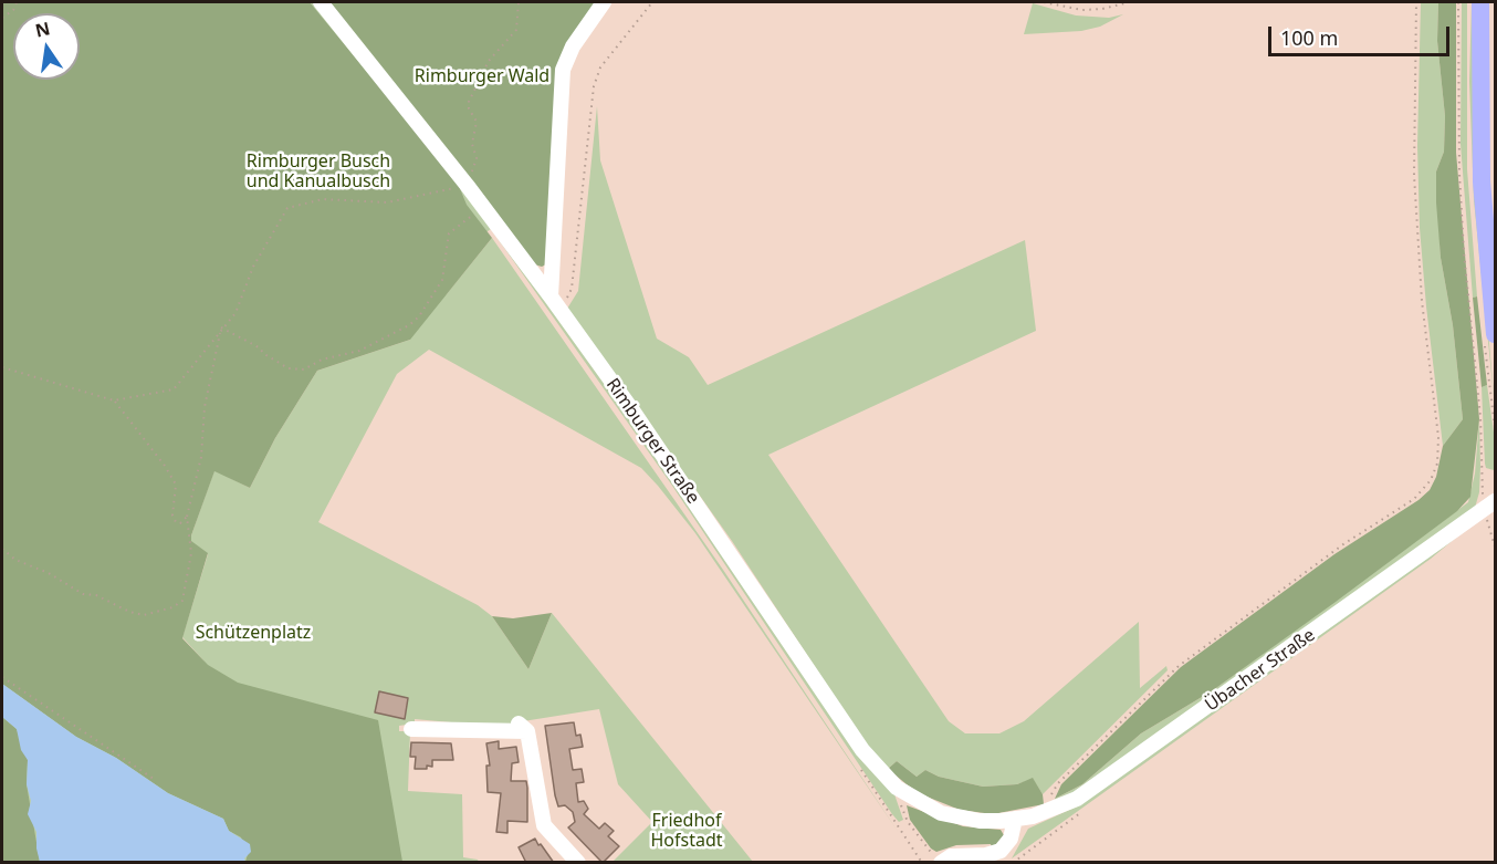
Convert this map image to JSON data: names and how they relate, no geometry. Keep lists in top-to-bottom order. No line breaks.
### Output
{"streets":{"street":["Rimburger Straße","Übacher Straße"]},"crossings":[["Rimburger Straße","Übacher Straße"]],"parks":["Rimburger Wald","Rimburger Busch und Kanualbusch","Schützenplatz","Friedhof Hofstadt"],"scale_bar":"100 m","north":"top"}
